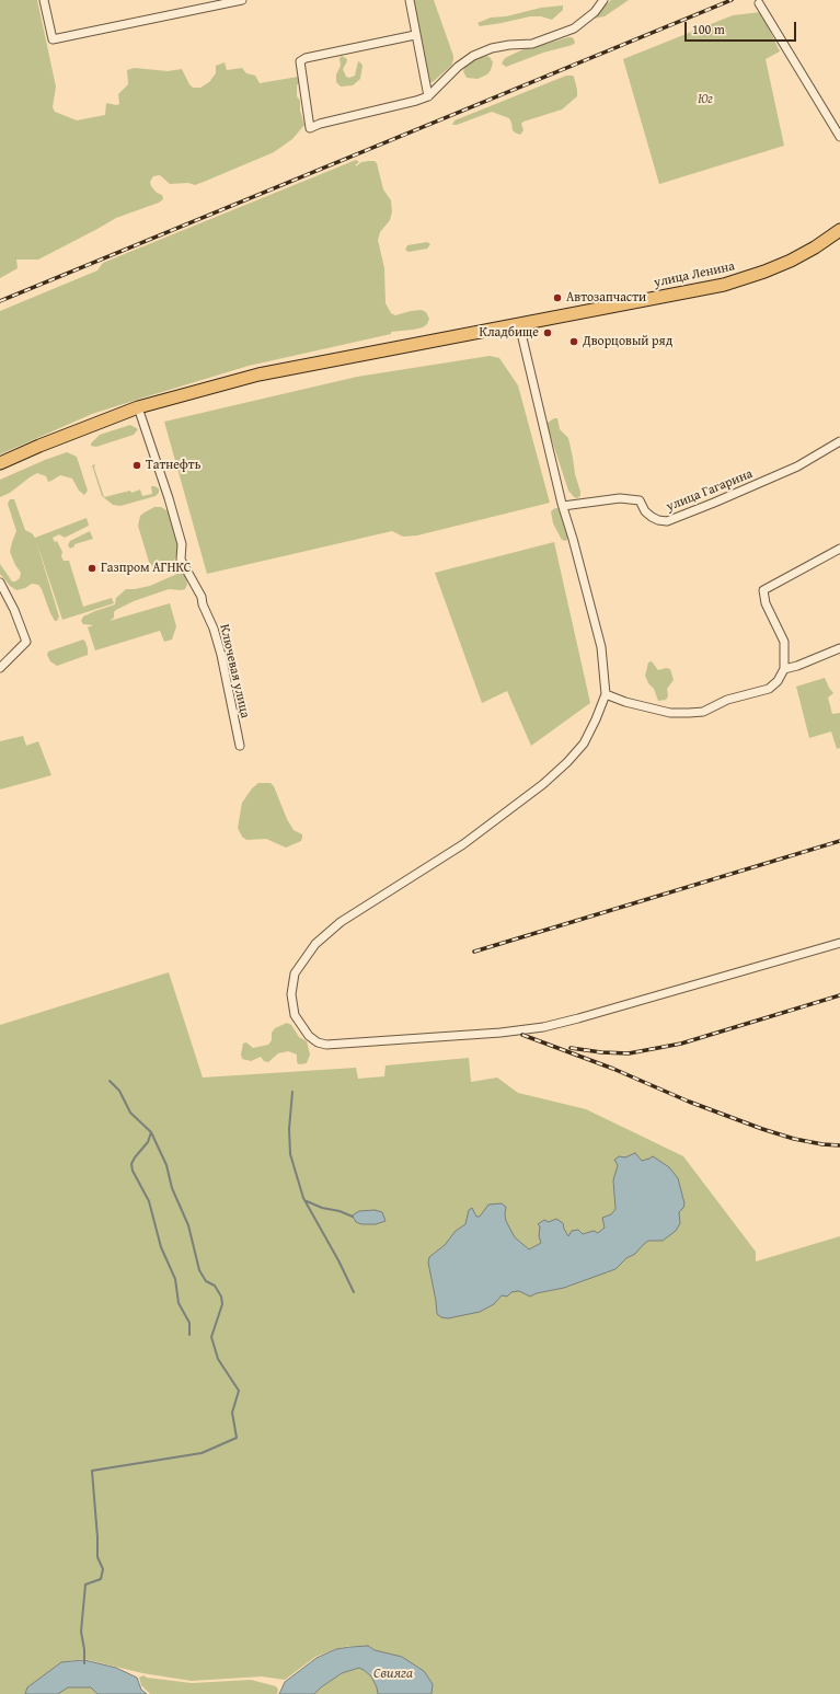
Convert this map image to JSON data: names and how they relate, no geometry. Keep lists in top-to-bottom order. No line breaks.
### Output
{"streets":{"main road":["улица Ленина"],"street":["улица Гагарина","Ключевая улица"]},"crossings":[["улица Ленина","Ключевая улица"]],"water":["Свияга"],"parks":["Юг"],"places":["Автозапчасти","Кладбище","Дворцовый ряд","Татнефть","Газпром АГНКС"],"scale_bar":"100 m"}
